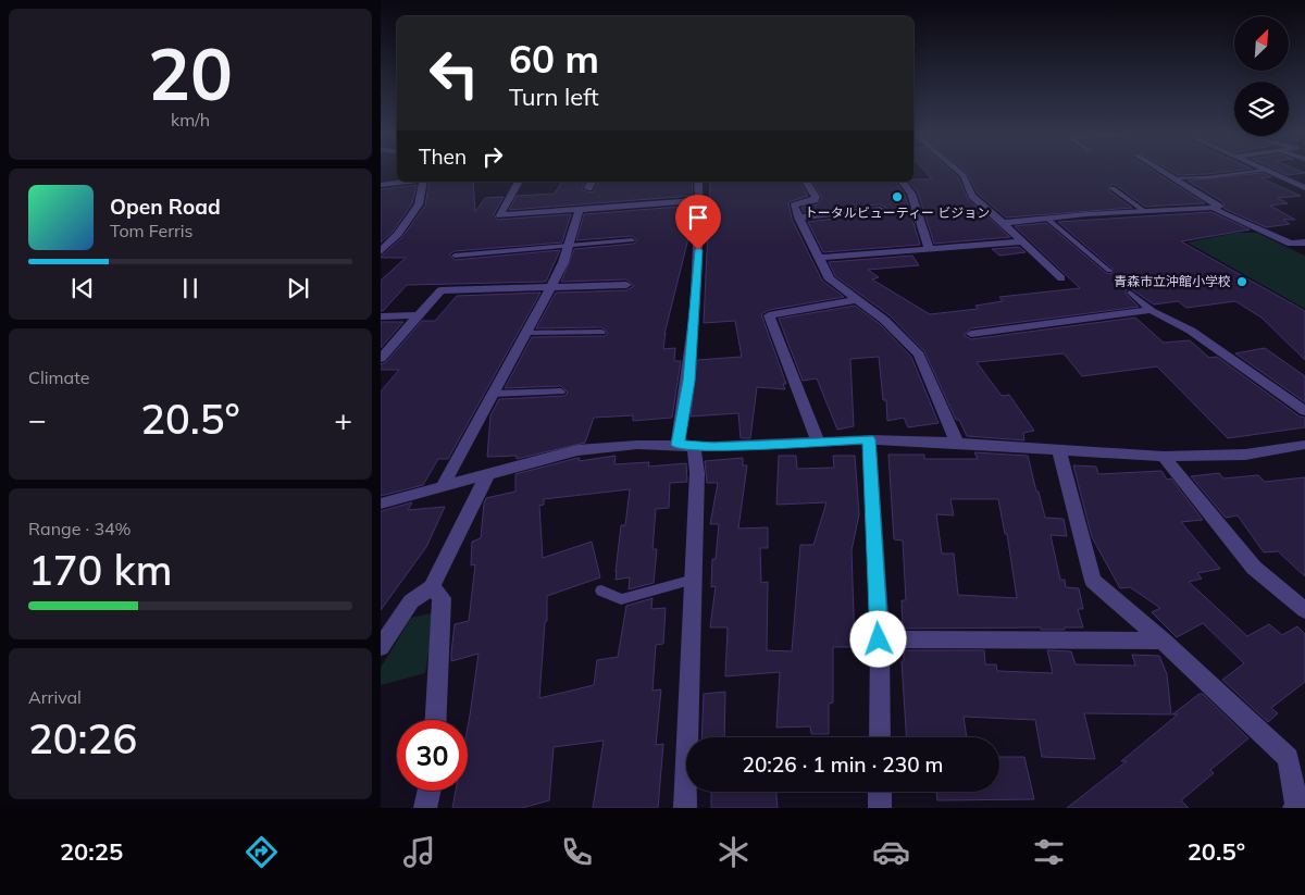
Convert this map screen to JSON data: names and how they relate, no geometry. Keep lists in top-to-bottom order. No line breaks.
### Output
{"places":["トータルビューティー ビジョン","青森市立沖館小学校"],"north":"top right","page":{"tile":[["20","km/h"],"Climate",["Range · 34%","170 km"],["Arrival","20:26"]],"turn":["60 m","Turn left"],"then":"Then","song":["Open Road","Tom Ferris"],"heat":["−","20.5°","+"],"limit":"30","trip":"20:26 · 1 min · 230 m","tabs":["20:25","20.5°"]}}
